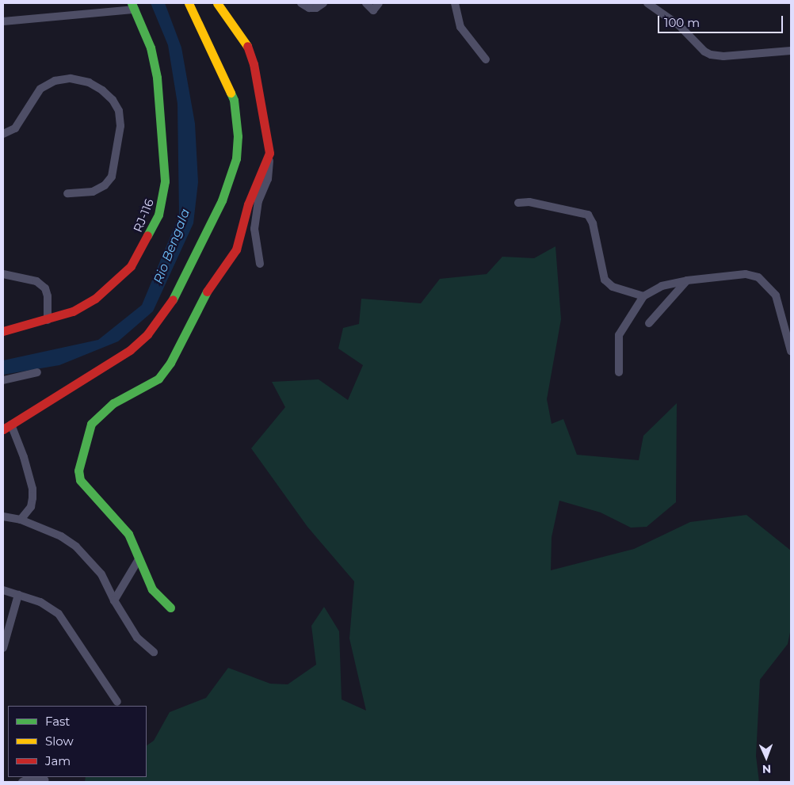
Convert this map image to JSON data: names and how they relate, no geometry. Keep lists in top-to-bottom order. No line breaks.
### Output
{"streets":{"main road":["RJ-116"]},"water":["Rio Bengala"],"legend":["Fast","Slow","Jam"],"scale_bar":"100 m","north":"bottom"}
